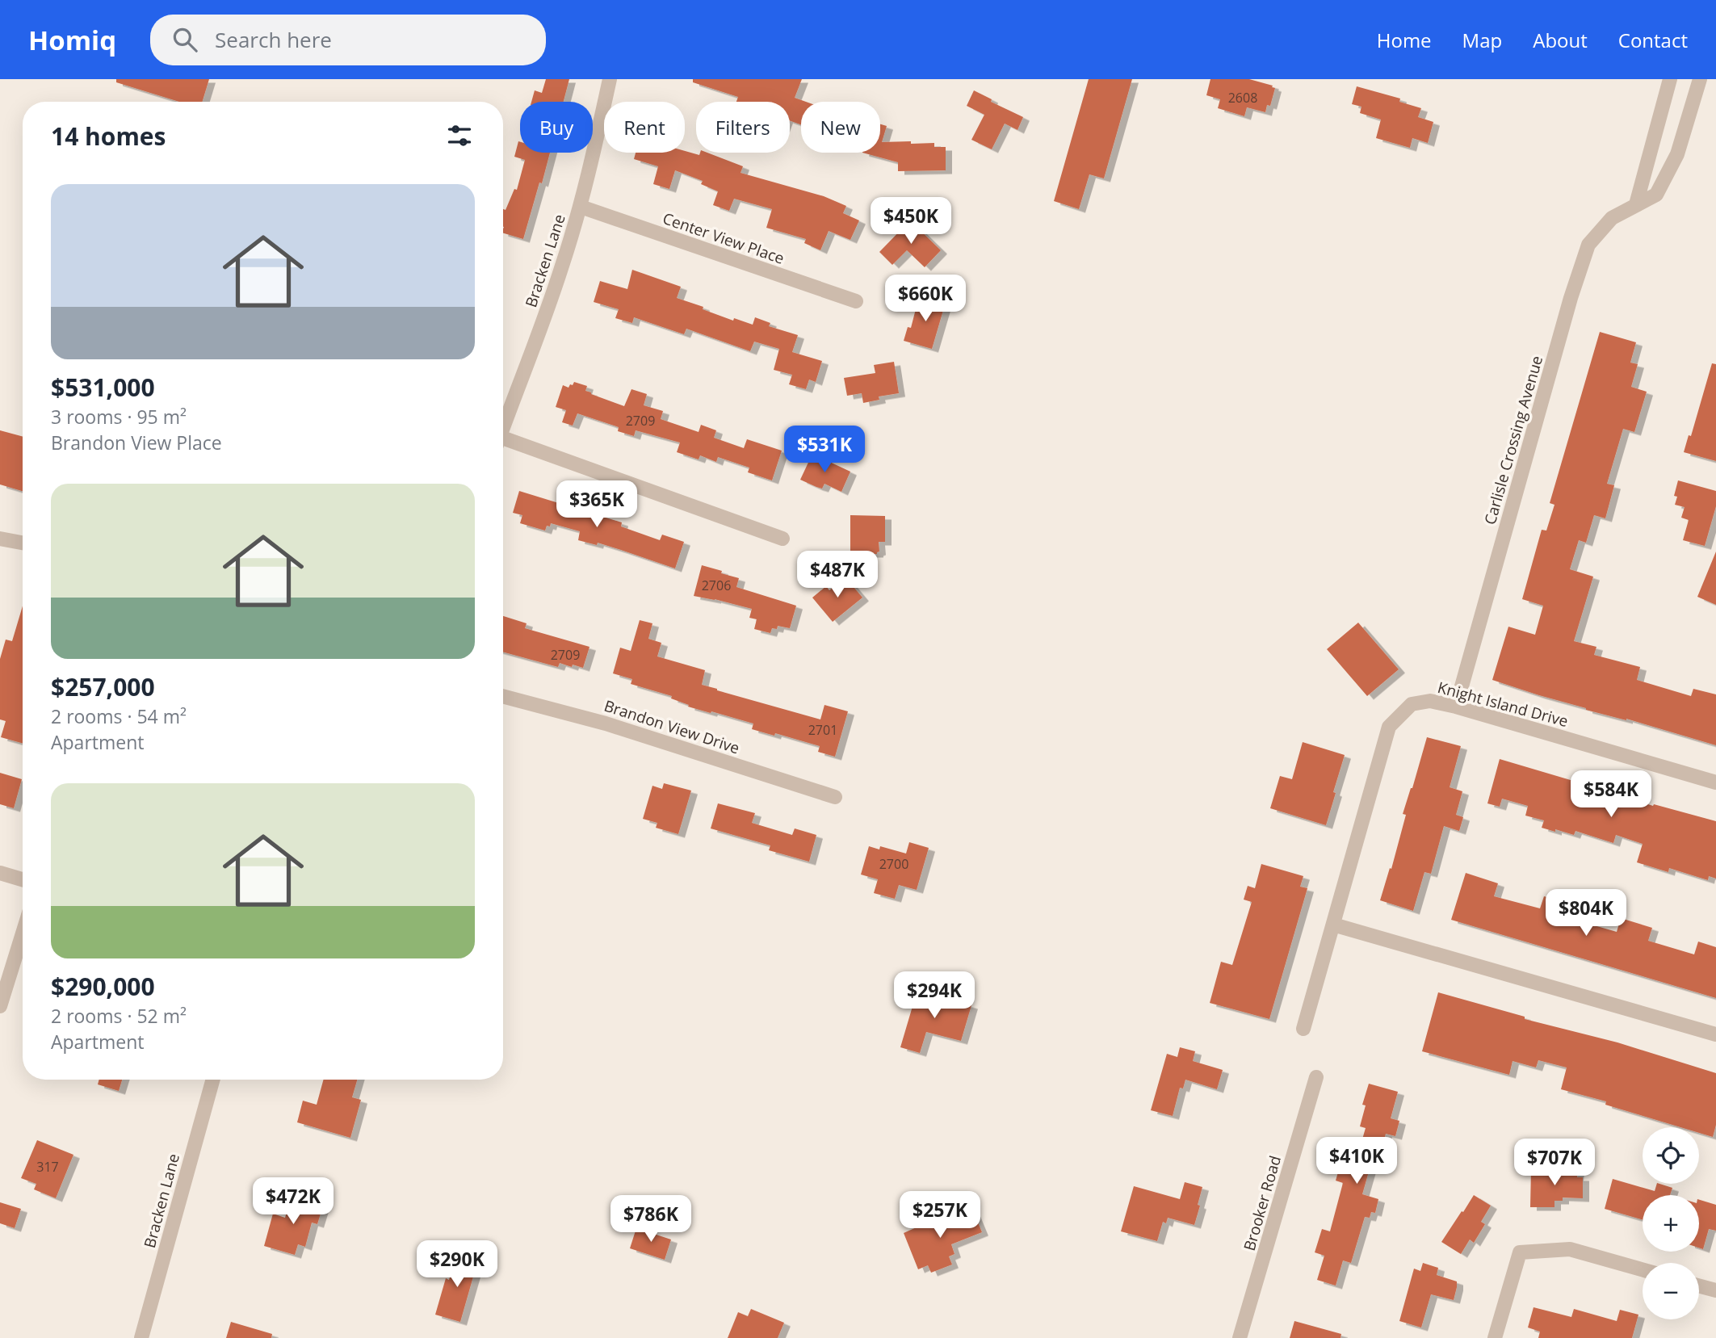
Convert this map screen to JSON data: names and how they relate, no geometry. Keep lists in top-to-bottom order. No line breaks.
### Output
{"streets":{"street":["Center View Place","Bracken Lane","Carlisle Crossing Avenue","Knight Island Drive","Brandon View Drive","Brooker Road"]},"crossings":[["Center View Place","Bracken Lane"],["Carlisle Crossing Avenue","Knight Island Drive"]],"house_numbers":["2608","2709","2706","2709","2701","2700","317"],"page":{"header":"Homiq","search":"Search here","nav":["Home","Map","About","Contact"],"chip":["Buy","Rent","Filters","New"],"heading":"14 homes","list":[{"name":"$531,000","note":"3 rooms · 95 m² · Brandon View Place"},{"name":"$257,000","note":"2 rooms · 54 m² · Apartment"},{"name":"$290,000","note":"2 rooms · 52 m² · Apartment"}],"price":["$450K","$660K","$531K","$365K","$487K","$584K","$804K","$294K","$410K","$707K","$472K","$257K","$786K","$290K"],"map_buttons":["+","−"]}}
